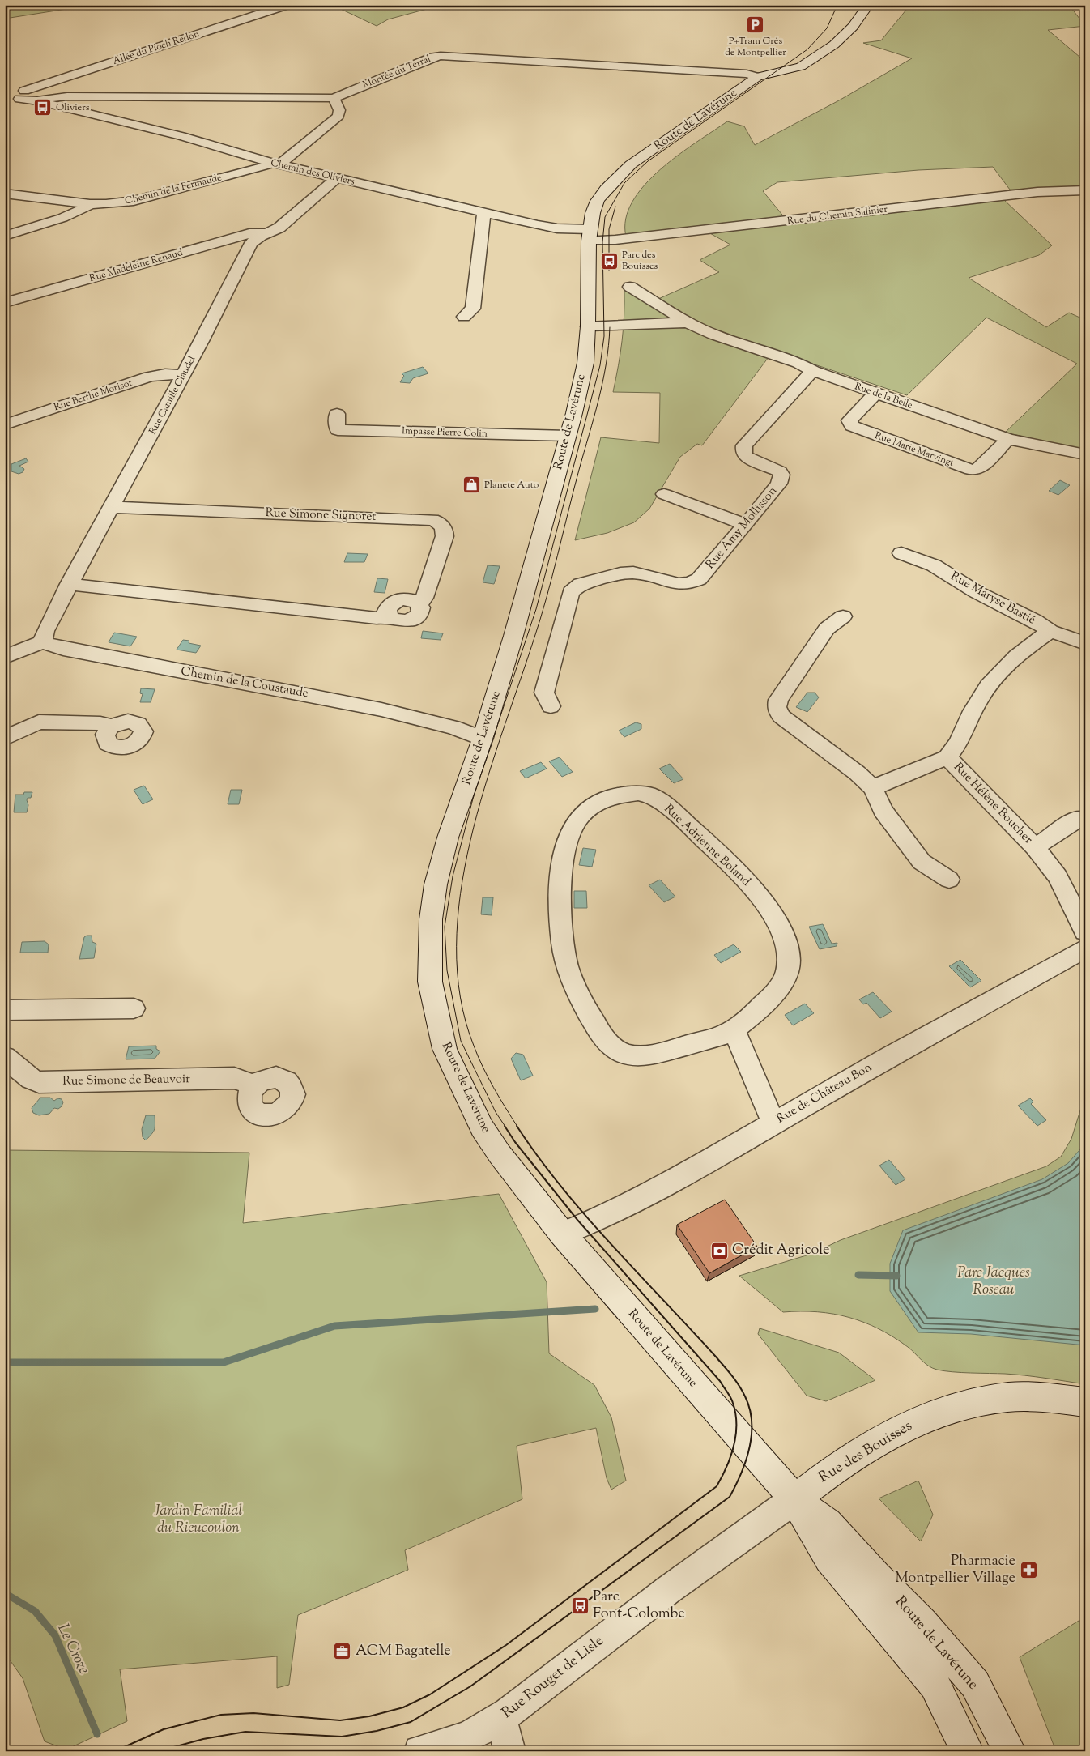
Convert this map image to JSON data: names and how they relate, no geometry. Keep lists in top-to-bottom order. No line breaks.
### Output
{"streets":{"main road":["Route de Lavérune","Rue des Bouisses"],"street":["Allée du Pioch Redon","Montée du Terral","Chemin des Oliviers","Chemin de la Fermaude","Rue du Chemin Salinier","Rue Madeleine Renaud","Rue Berthe Morisot","Rue Camille Claudel","Rue de la Belle","Impasse Pierre Colin","Rue Marie Marvingt","Rue Simone Signoret","Rue Amy Mollisson","Rue Maryse Bastié","Chemin de la Coustaude","Rue Hélène Boucher","Rue Adrienne Boland","Rue Simone de Beauvoir","Rue de Château Bon","Rue Rouget de Lisle"]},"crossings":[["Allée du Pioch Redon","Chemin des Oliviers"],["Montée du Terral","Route de Lavérune"],["Montée du Terral","Chemin des Oliviers"],["Montée du Terral","Chemin de la Fermaude"],["Route de Lavérune","Chemin des Oliviers"],["Route de Lavérune","Rue du Chemin Salinier"],["Route de Lavérune","Rue de la Belle"],["Route de Lavérune","Impasse Pierre Colin"],["Route de Lavérune","Chemin de la Coustaude"],["Route de Lavérune","Rue de Château Bon"],["Route de Lavérune","Rue des Bouisses"],["Route de Lavérune","Rue Rouget de Lisle"],["Chemin des Oliviers","Chemin de la Fermaude"],["Chemin des Oliviers","Rue du Chemin Salinier"],["Chemin des Oliviers","Rue Camille Claudel"],["Rue Madeleine Renaud","Rue Camille Claudel"],["Rue Berthe Morisot","Rue Camille Claudel"],["Rue Camille Claudel","Rue Simone Signoret"],["Rue Camille Claudel","Chemin de la Coustaude"],["Rue de la Belle","Rue Marie Marvingt"],["Rue de la Belle","Rue Amy Mollisson"],["Rue Maryse Bastié","Rue Hélène Boucher"],["Rue des Bouisses","Rue Rouget de Lisle"]],"water":["Le Croze"],"parks":["Parc Jacques Roseau","Jardin Familial du Rieucoulon"],"places":{"parking":["P+Tram Grés de Montpellier"],"bus stop":["Oliviers","Parc des Bouisses","Parc Font-Colombe"],"shop":["Planete Auto"],"bank":["Crédit Agricole"],"pharmacy":["Pharmacie Montpellier Village"],"office":["ACM Bagatelle"]}}
